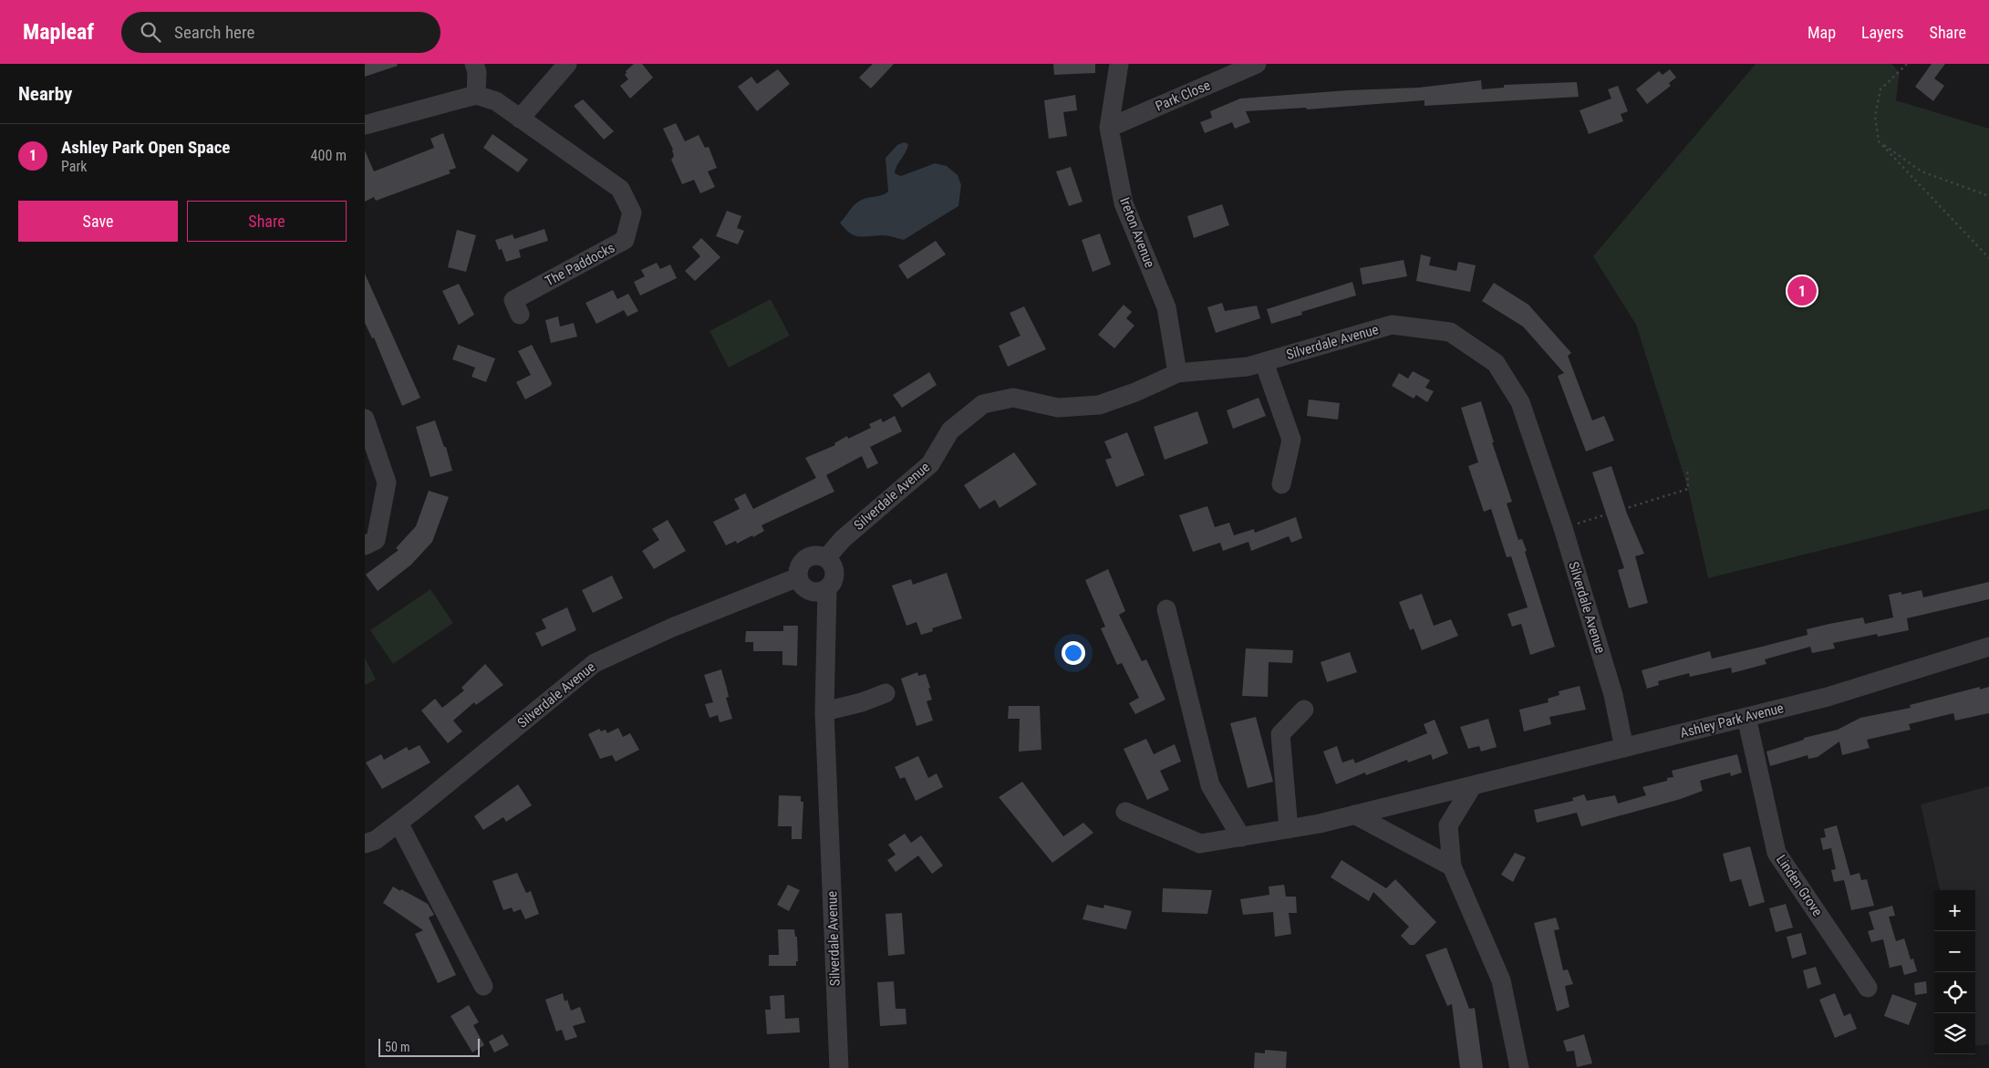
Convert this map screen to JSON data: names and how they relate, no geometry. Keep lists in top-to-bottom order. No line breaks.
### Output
{"streets":{"street":["Park Close","Ireton Avenue","The Paddocks","Silverdale Avenue","Ashley Park Avenue","Linden Grove"]},"crossings":[["Park Close","Ireton Avenue"],["Ireton Avenue","Silverdale Avenue"],["Silverdale Avenue","Ashley Park Avenue"],["Ashley Park Avenue","Linden Grove"]],"scale_bar":"50 m","page":{"header":"Mapleaf","search":"Search here","nav":["Map","Layers","Share"],"heading":"Nearby","list":[{"mark":"1","name":"Ashley Park Open Space","note":"Park","value":"400 m"}],"buttons":["Save","Share"],"pins":"1","map_buttons":["+","−"],"scale":"50 m"}}
